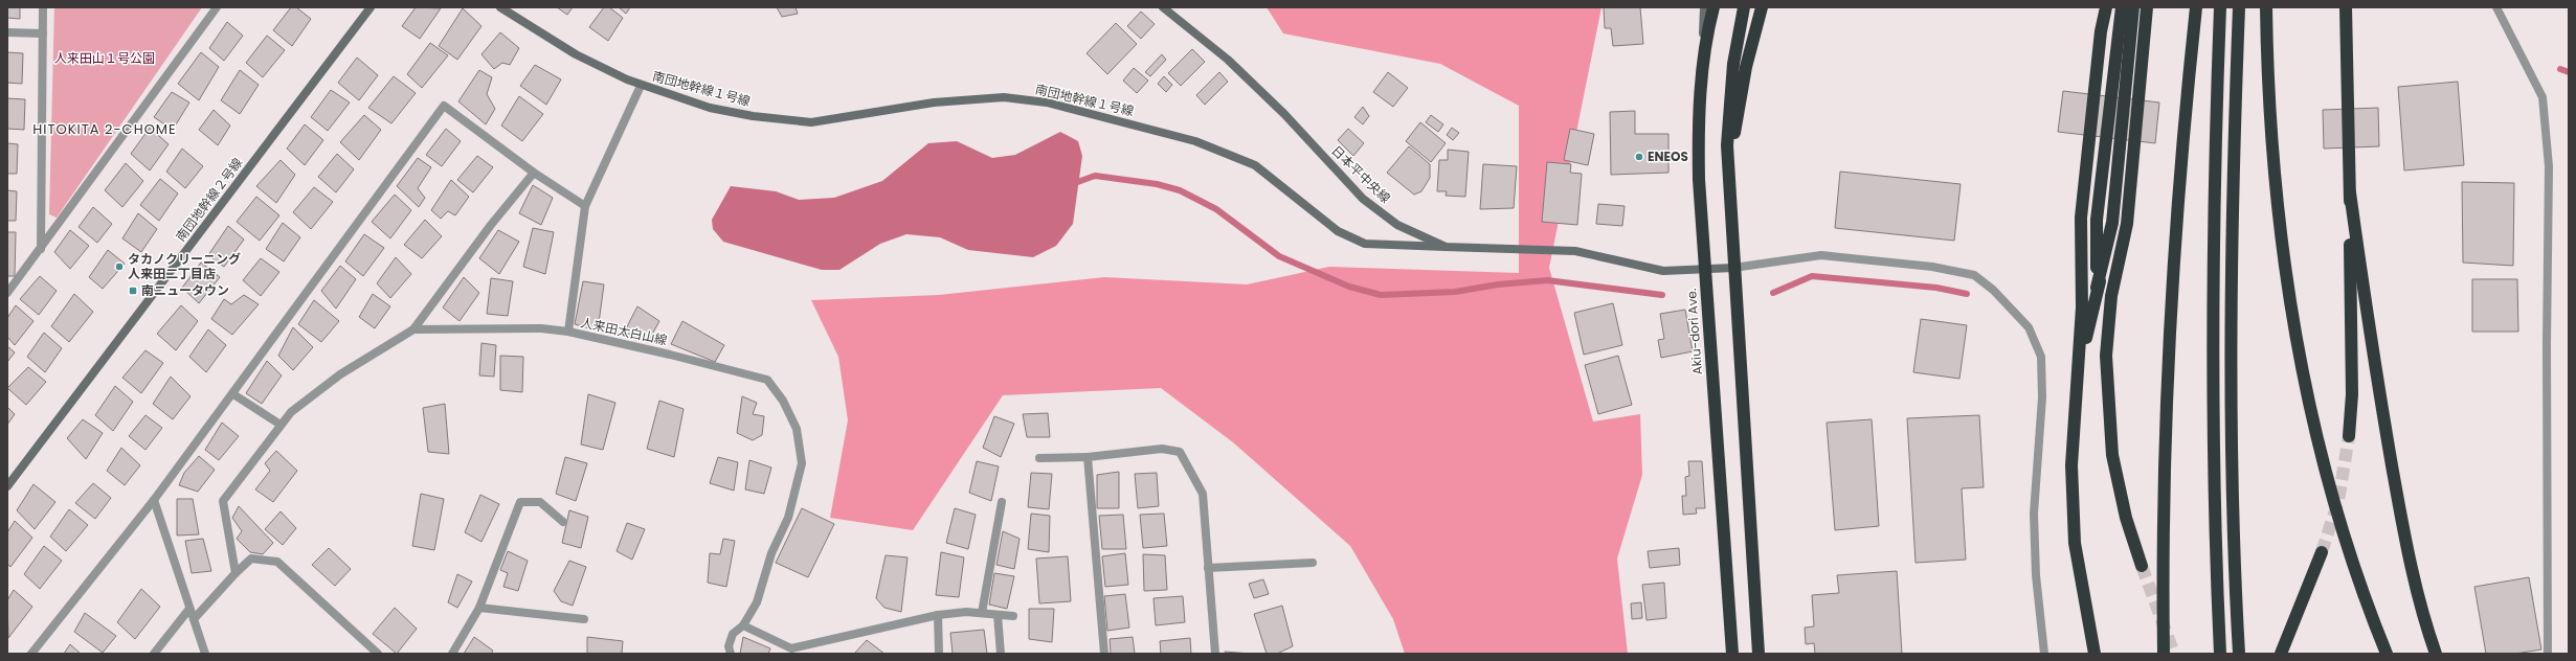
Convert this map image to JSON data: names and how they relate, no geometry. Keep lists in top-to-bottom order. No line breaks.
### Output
{"streets":{"highway":["Akiu-dori Ave."],"street":["南団地幹線１号線","日本平中央線","南団地幹線２号線","人来田太白山線"]},"crossings":[["南団地幹線１号線","日本平中央線"],["南団地幹線１号線","人来田太白山線"],["日本平中央線","Akiu-dori Ave."]],"districts":["HITOKITA 2-CHOME"],"parks":["人来田山１号公園"],"places":{"other":["ENEOS","タカノクリーニング 人来田二丁目店"],"transit":["南ニュータウン"]}}
